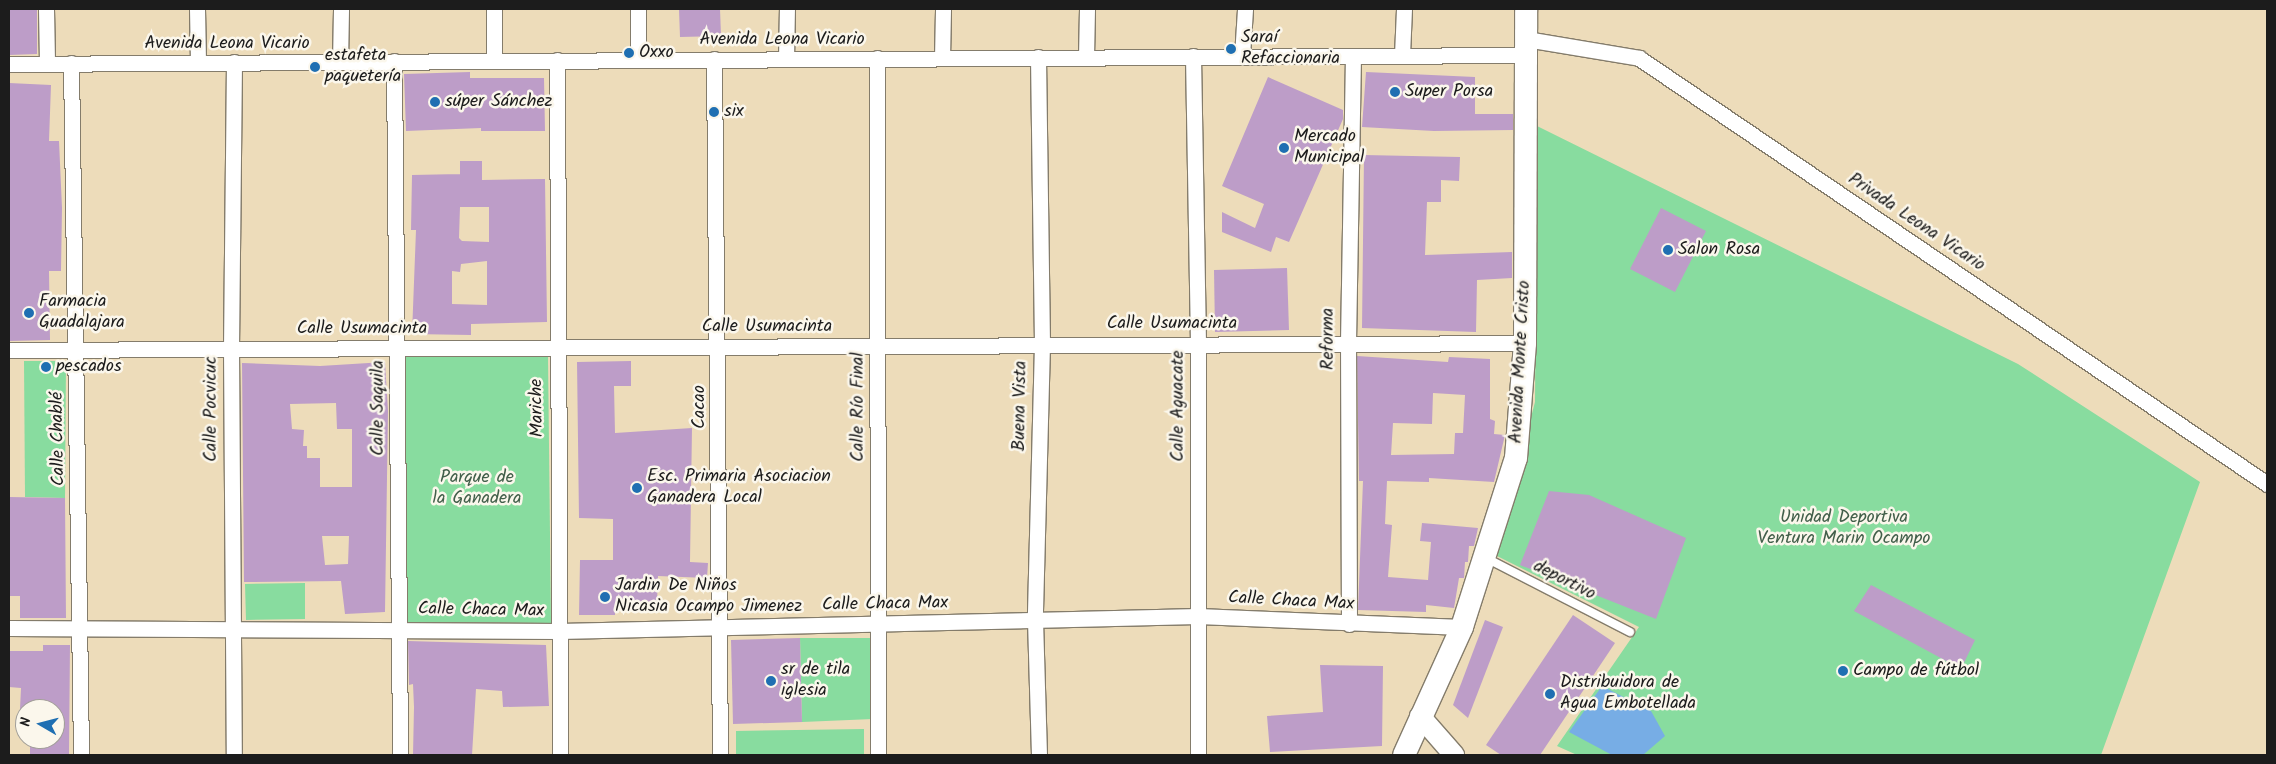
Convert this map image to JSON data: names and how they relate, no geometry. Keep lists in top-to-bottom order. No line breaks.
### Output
{"streets":{"main road":["Avenida Monte Cristo"],"street":["Avenida Leona Vicario","Privada Leona Vicario","Calle Usumacinta","Reforma","Buena Vista","Calle Aguacate","Cacao","Calle Río Final","Calle Saquila","Mariche","Calle Pocvicuc","Calle Chablé","Calle Chaca Max"],"lane":["deportivo"]},"crossings":[["Avenida Leona Vicario","Privada Leona Vicario"],["Avenida Leona Vicario","Reforma"],["Avenida Leona Vicario","Avenida Monte Cristo"],["Avenida Leona Vicario","Buena Vista"],["Avenida Leona Vicario","Calle Aguacate"],["Avenida Leona Vicario","Cacao"],["Avenida Leona Vicario","Calle Río Final"],["Avenida Leona Vicario","Calle Saquila"],["Avenida Leona Vicario","Mariche"],["Avenida Leona Vicario","Calle Pocvicuc"],["Avenida Leona Vicario","Calle Chablé"],["Privada Leona Vicario","Avenida Monte Cristo"],["Calle Usumacinta","Reforma"],["Calle Usumacinta","Avenida Monte Cristo"],["Calle Usumacinta","Buena Vista"],["Calle Usumacinta","Calle Aguacate"],["Calle Usumacinta","Cacao"],["Calle Usumacinta","Calle Río Final"],["Calle Usumacinta","Calle Saquila"],["Calle Usumacinta","Mariche"],["Calle Usumacinta","Calle Pocvicuc"],["Calle Usumacinta","Calle Chablé"],["Reforma","Calle Chaca Max"],["Avenida Monte Cristo","deportivo"],["Avenida Monte Cristo","Calle Chaca Max"],["Buena Vista","Calle Chaca Max"],["Calle Aguacate","Calle Chaca Max"],["Cacao","Calle Chaca Max"],["Calle Río Final","Calle Chaca Max"],["Calle Saquila","Calle Chaca Max"],["Mariche","Calle Chaca Max"],["Calle Pocvicuc","Calle Chaca Max"],["Calle Chablé","Calle Chaca Max"]],"parks":["Parque de la Ganadera","Unidad Deportiva Ventura Marin Ocampo"],"places":["Saraí Refaccionaria","Oxxo","estafeta paquetería","Super Porsa","súper Sánchez","six","Mercado Municipal","Salon Rosa","Farmacia Guadalajara","pescados","Esc. Primaria Asociacion Ganadera Local","Jardin De Niños Nicasia Ocampo Jimenez","Campo de fútbol","sr de tila iglesia","Distribuidora de Agua Embotellada"],"north":"left"}
